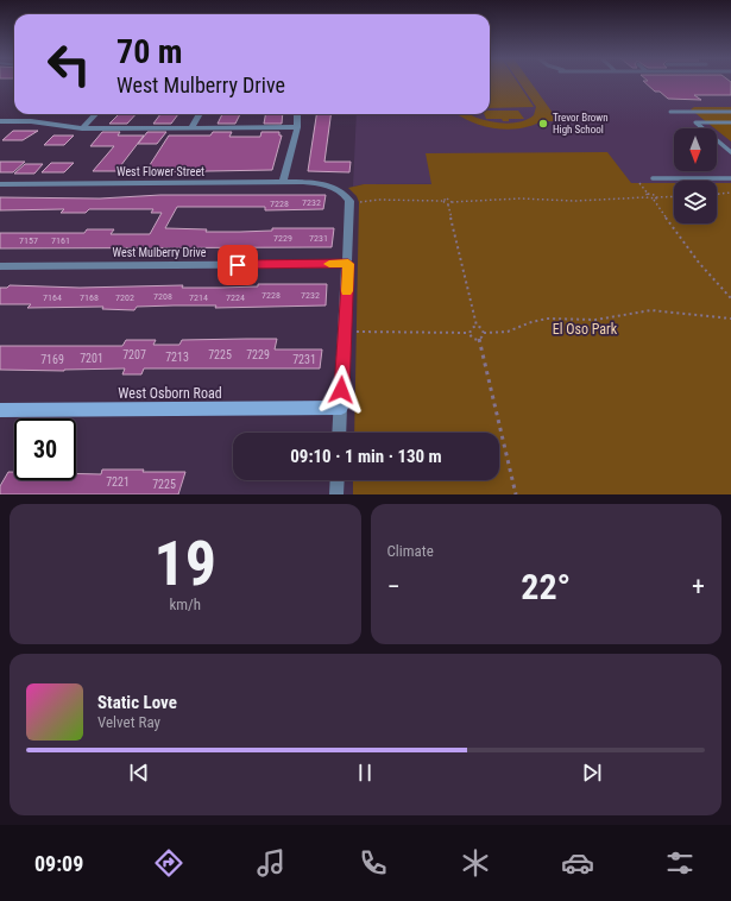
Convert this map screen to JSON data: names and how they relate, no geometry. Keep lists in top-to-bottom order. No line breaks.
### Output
{"streets":{"street":["West Flower Street","West Mulberry Drive","West Osborn Road"]},"crossings":[["West Flower Street","West Mulberry Drive"]],"parks":["El Oso Park"],"places":["Trevor Brown High School"],"house_numbers":["7232","7228","7229","7231","7157","7161","7228","7232","7208","7164","7168","7202","7214","7224","7207","7225","7229","7213","7201","7169","7231","7221","7225"],"north":"bottom","page":{"turn":["70 m","West Mulberry Drive"],"limit":"30","trip":"09:10 · 1 min · 130 m","tile":[["19","km/h"],"Climate"],"heat":["−","22°","+"],"song":["Static Love","Velvet Ray"],"tabs":"09:09"}}
